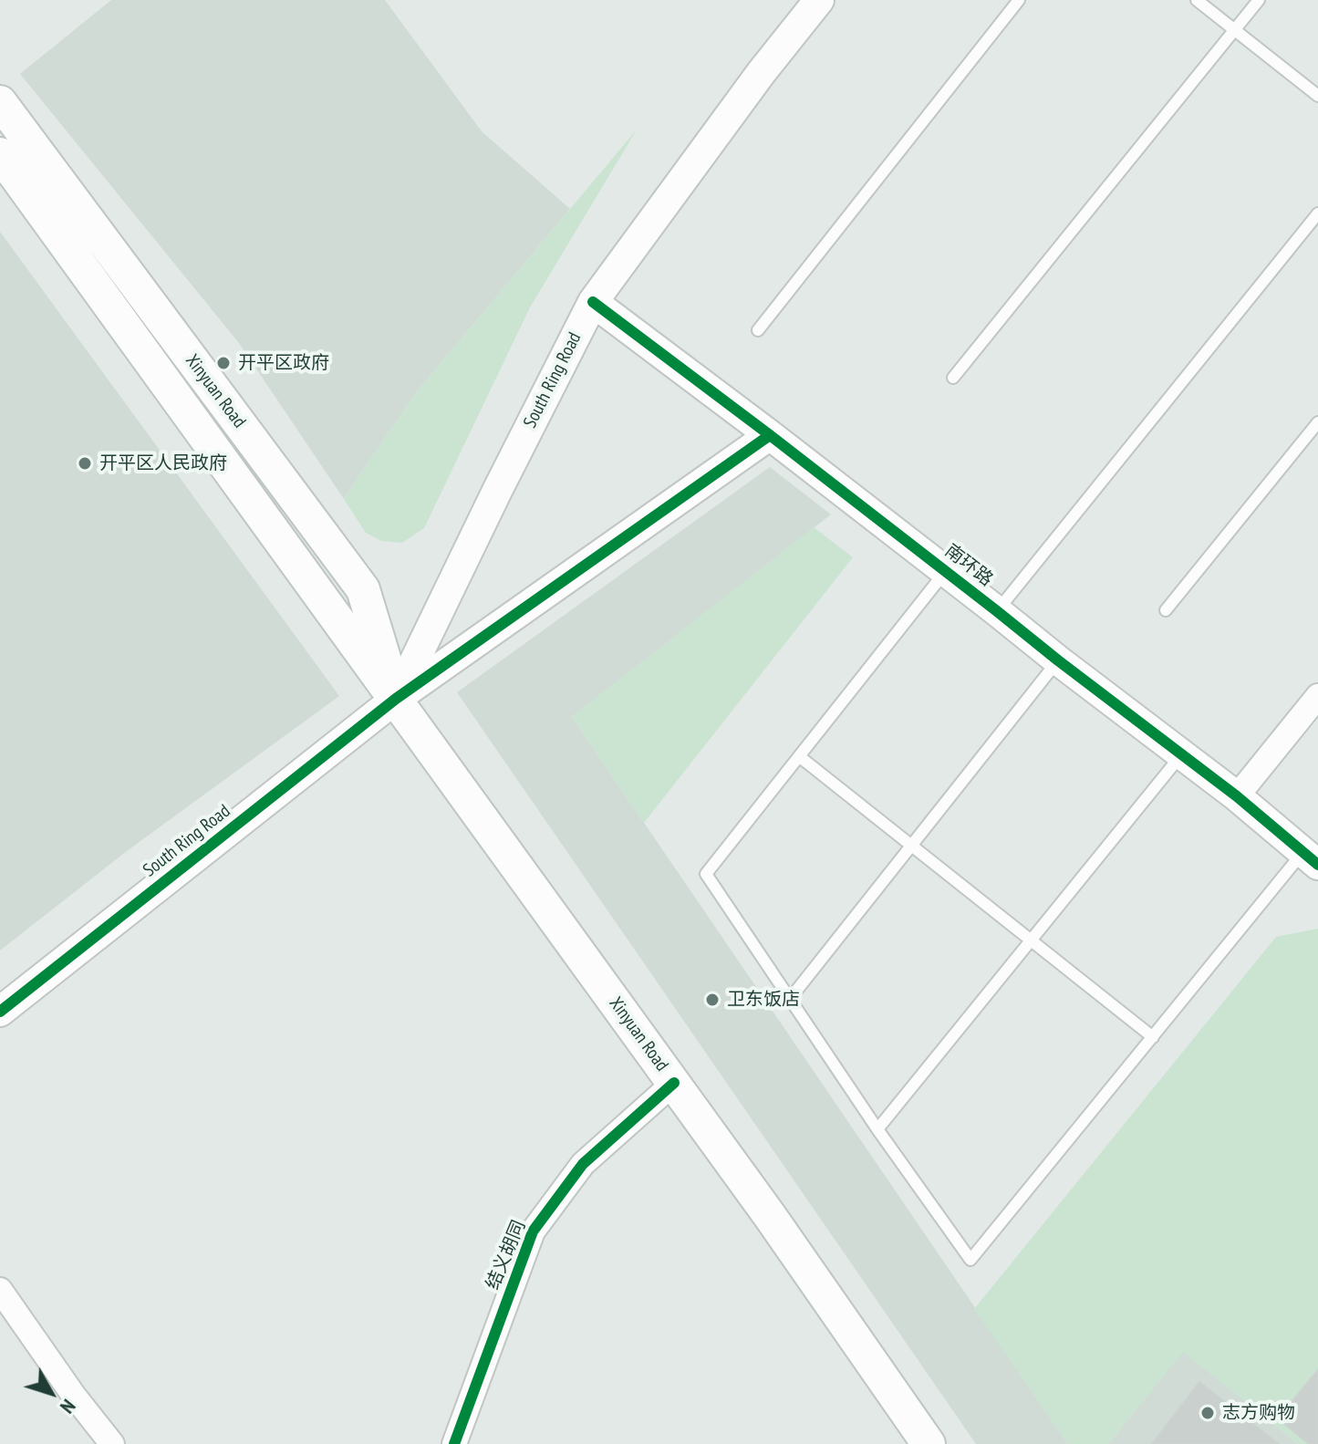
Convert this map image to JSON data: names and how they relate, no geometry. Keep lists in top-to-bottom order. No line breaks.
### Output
{"streets":{"main road":["Xinyuan Road"],"street":["South Ring Road","南环路","结义胡同"]},"crossings":[["South Ring Road","Xinyuan Road"],["South Ring Road","南环路"],["Xinyuan Road","结义胡同"]],"places":["开平区政府","开平区人民政府","卫东饭店","志方购物"],"north":"bottom right"}
